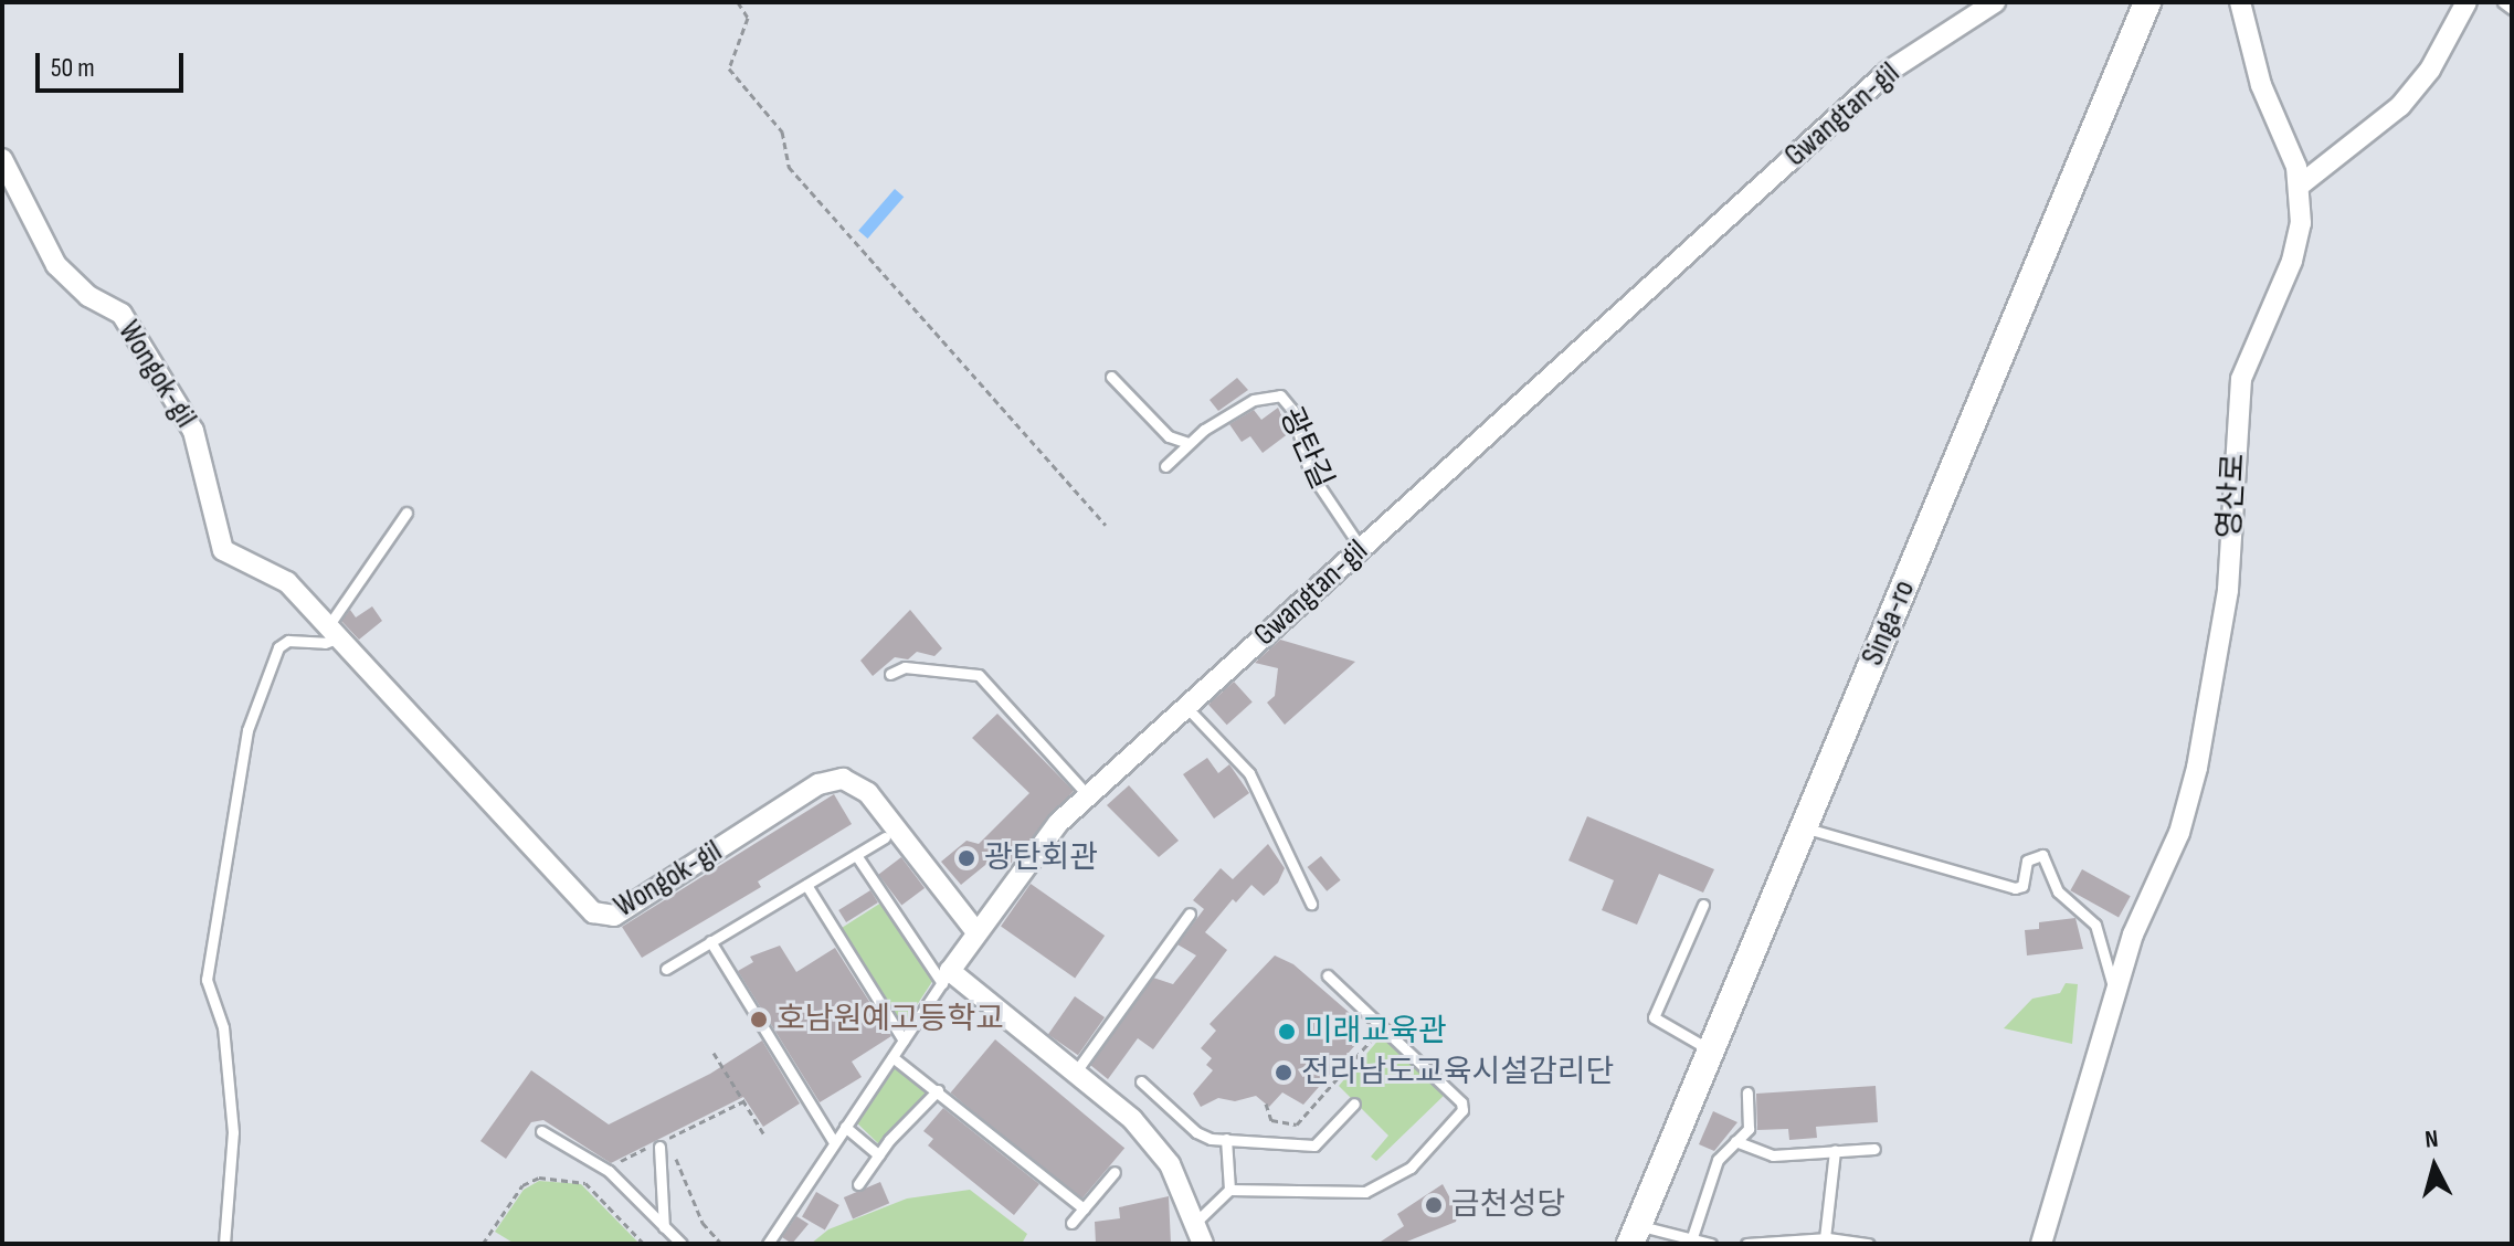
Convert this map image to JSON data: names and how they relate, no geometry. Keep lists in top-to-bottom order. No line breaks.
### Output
{"streets":{"street":["Gwangtan-gil","Wongok-gil","영산로","Singa-ro"],"lane":["광탄길"]},"crossings":[["Gwangtan-gil","Wongok-gil"],["Gwangtan-gil","광탄길"]],"places":["광탄회관","호남원예고등학교","미래교육관","전라남도교육시설감리단","금천성당"],"scale_bar":"50 m","north":"top"}
